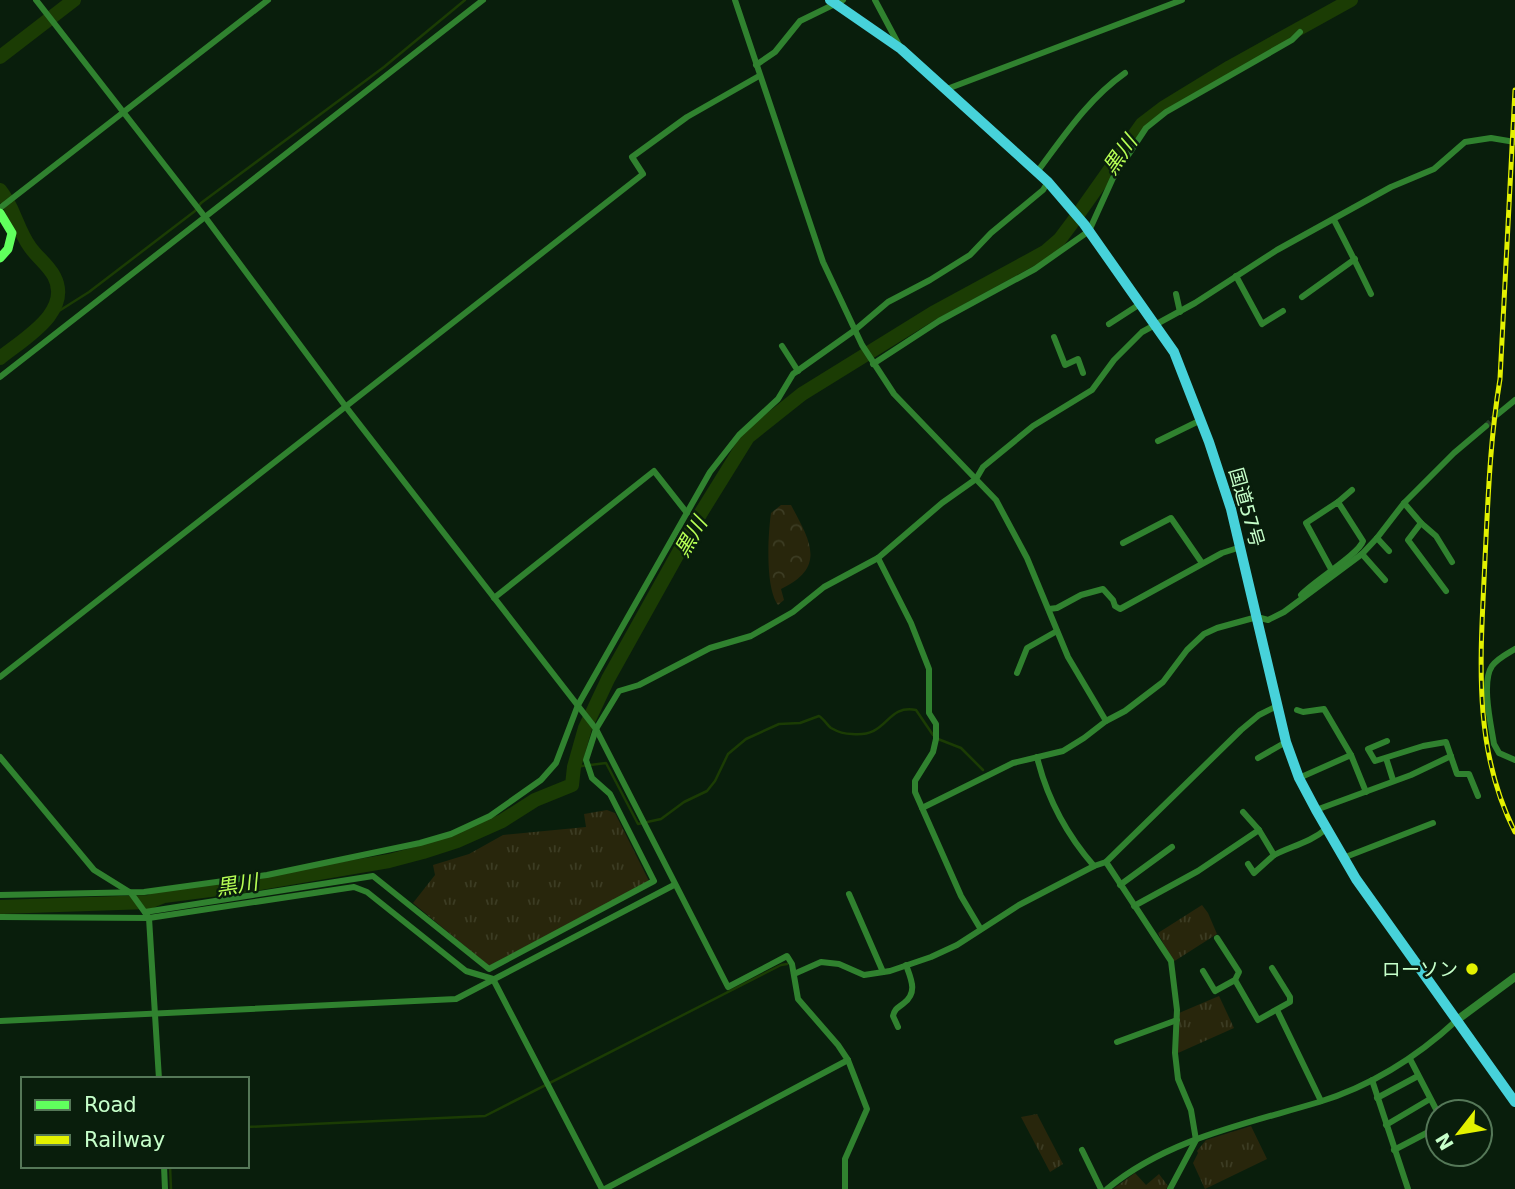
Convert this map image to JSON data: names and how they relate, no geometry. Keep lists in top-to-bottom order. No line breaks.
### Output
{"streets":{"highway":["国道57号"]},"water":["黒川"],"places":["ローソン"],"legend":["Road","Railway"],"north":"bottom left"}
